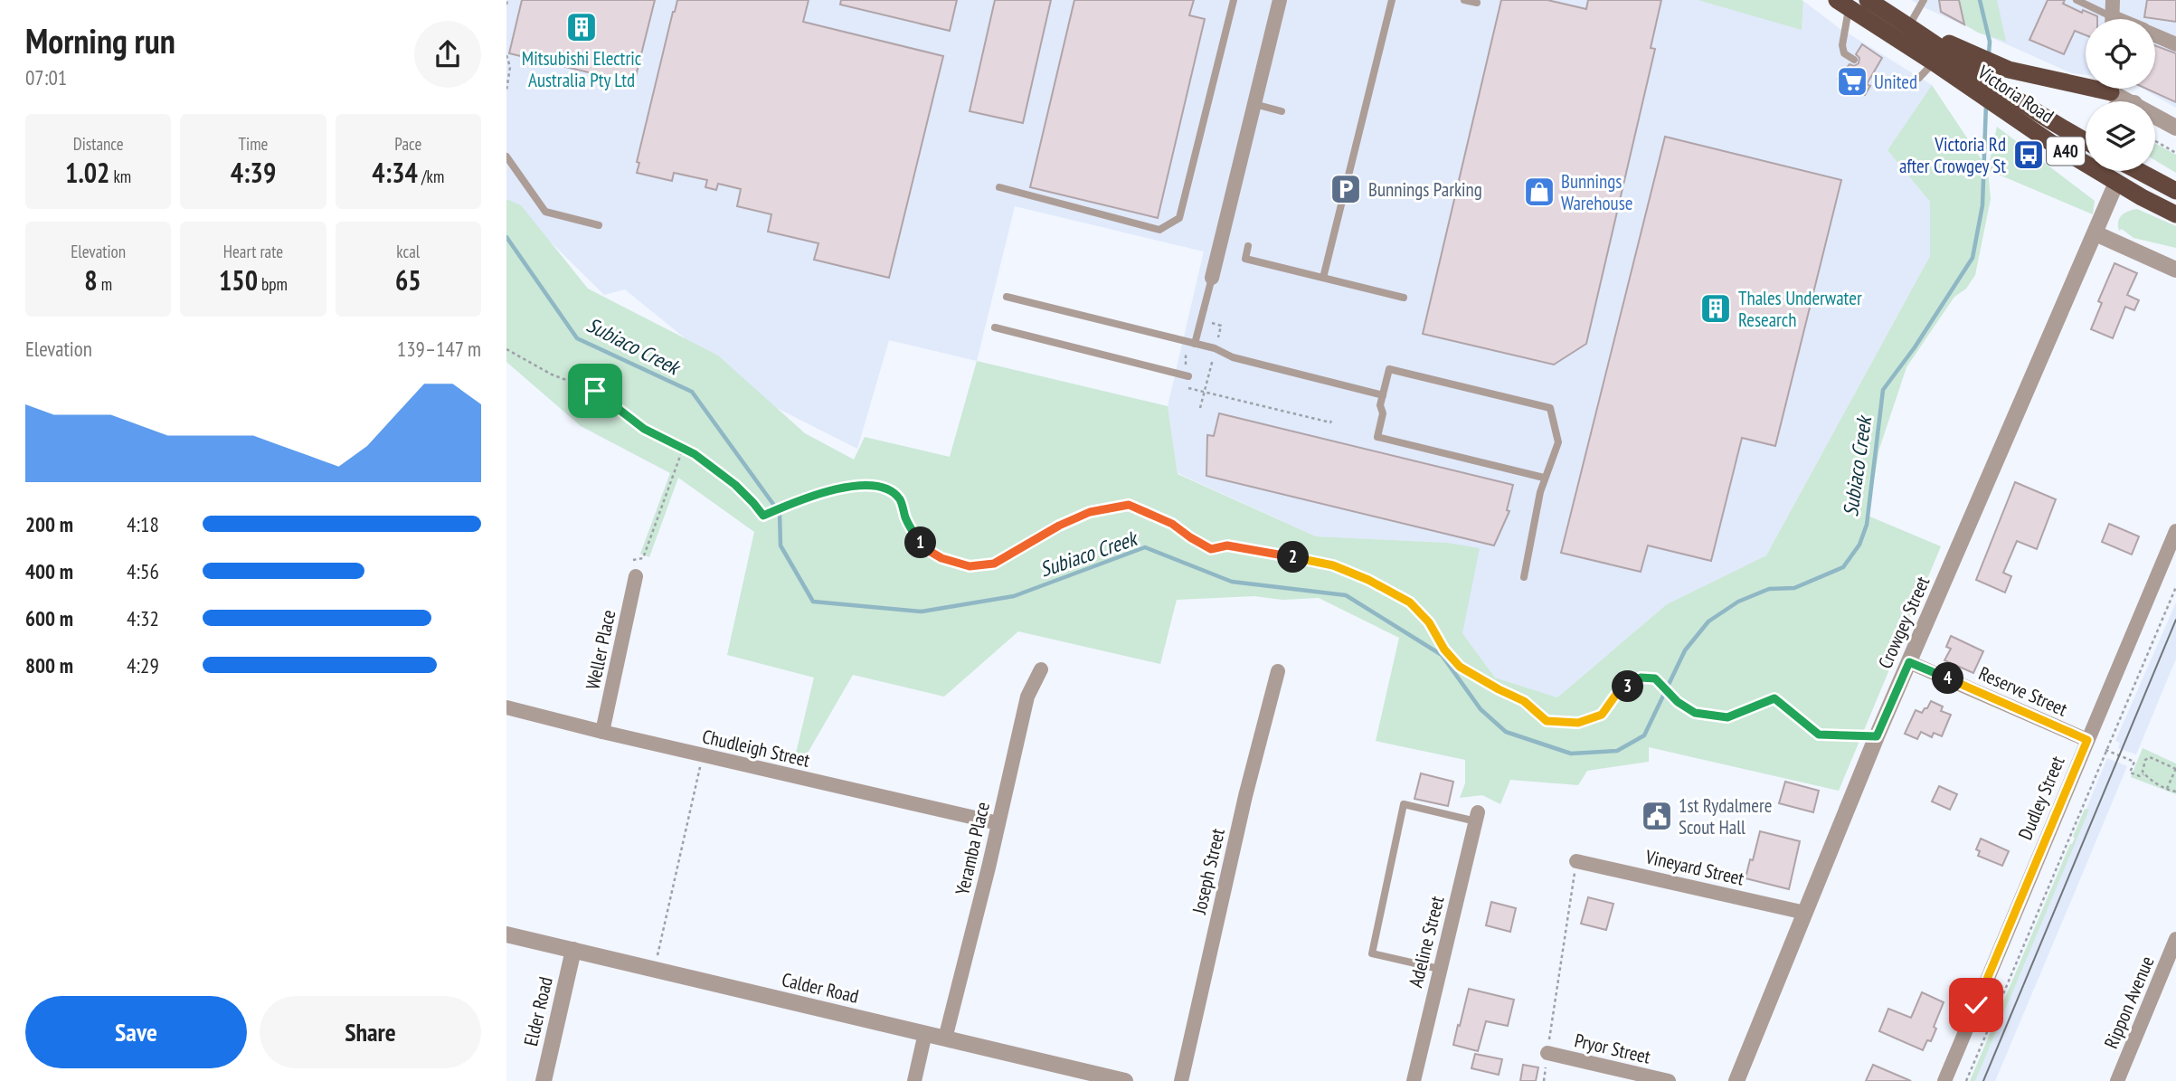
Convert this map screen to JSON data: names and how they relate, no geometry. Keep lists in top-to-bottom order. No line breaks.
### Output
{"streets":{"highway":["Victoria Road","A40"],"street":["Crowgey Street","Weller Place","Reserve Street","Chudleigh Street","Dudley Street","Yeramba Place","Vineyard Street","Joseph Street","Adeline Street","Calder Road","Rippon Avenue","Elder Road","Pryor Street"]},"crossings":[["Victoria Road","Crowgey Street"],["Crowgey Street","Reserve Street"],["Crowgey Street","Vineyard Street"],["Weller Place","Chudleigh Street"],["Reserve Street","Dudley Street"],["Chudleigh Street","Yeramba Place"],["Yeramba Place","Calder Road"],["Calder Road","Elder Road"]],"water":["Subiaco Creek"],"places":{"building":["Mitsubishi Electric Australia Pty Ltd","Thales Underwater Research"],"supermarket":["United"],"bus stop":["Victoria Rd after Crowgey St"],"parking":["Bunnings Parking"],"shop":["Bunnings Warehouse"],"public building":["1st Rydalmere Scout Hall"]},"page":{"heading":["Morning run","07:01"],"stats":[["Distance","1.02 km"],["Time","4:39"],["Pace","4:34 /km"],["Elevation","8 m"],["Heart rate","150 bpm"],["kcal","65"]],"chart":["Elevation","139–147 m"],"list":[{"name":"200 m","note":"4:18"},{"name":"400 m","note":"4:56"},{"name":"600 m","note":"4:32"},{"name":"800 m","note":"4:29"}],"pins":["1","2","4","3"],"buttons":["Save","Share"]}}
